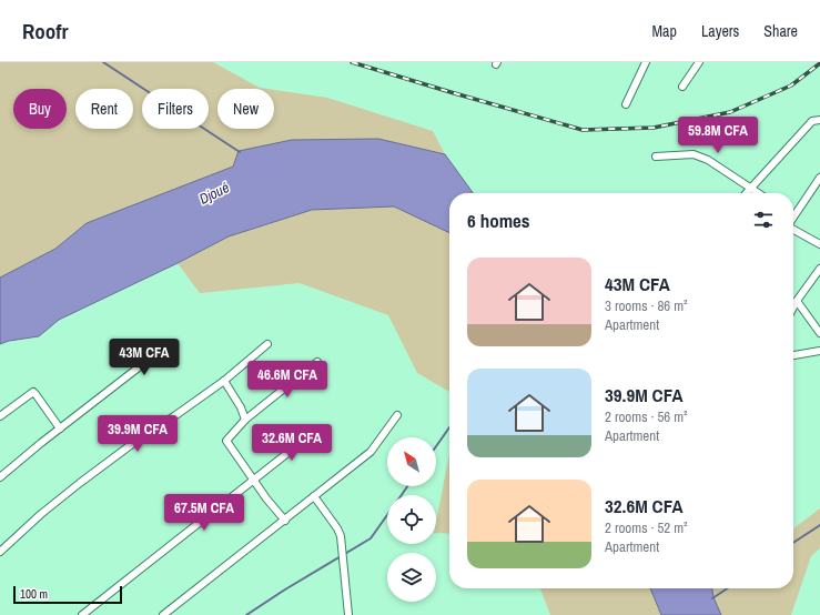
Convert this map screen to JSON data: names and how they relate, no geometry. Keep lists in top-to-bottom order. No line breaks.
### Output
{"water":["Djoué"],"scale_bar":"100 m","north":"top left","page":{"header":"Roofr","nav":["Map","Layers","Share"],"chip":["Buy","Rent","Filters","New"],"price":["59.8M CFA","43M CFA","46.6M CFA","39.9M CFA","32.6M CFA","67.5M CFA"],"heading":"6 homes","list":[{"name":"43M CFA","note":"3 rooms · 86 m² · Apartment"},{"name":"39.9M CFA","note":"2 rooms · 56 m² · Apartment"},{"name":"32.6M CFA","note":"2 rooms · 52 m² · Apartment"}],"scale":"100 m"}}
